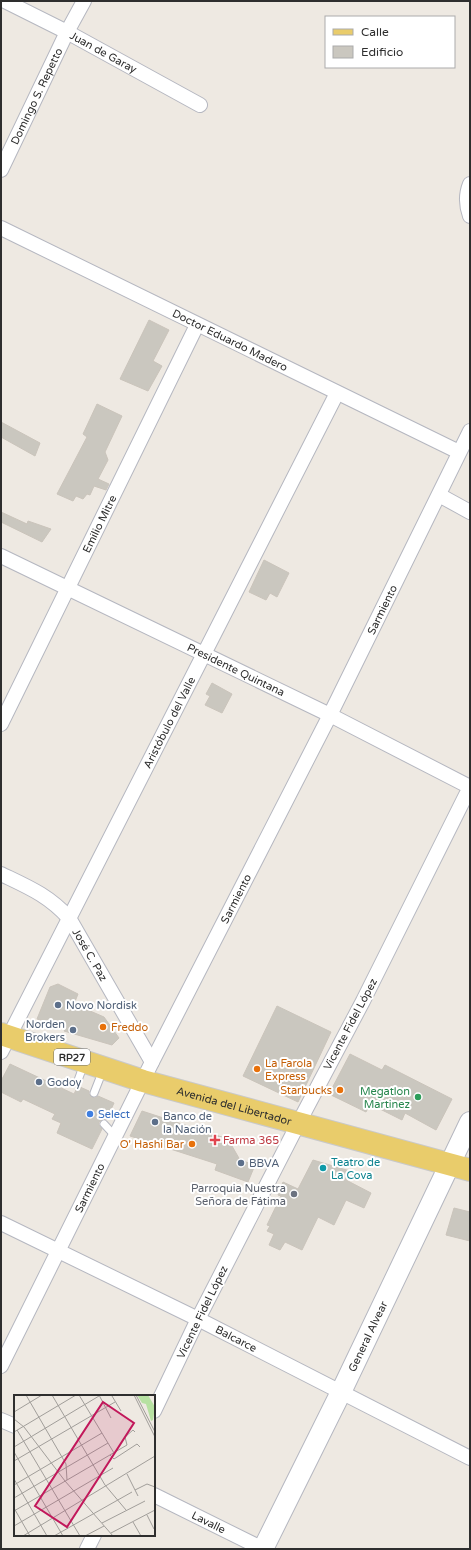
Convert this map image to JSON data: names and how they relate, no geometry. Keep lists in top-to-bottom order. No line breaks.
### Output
{"streets":{"main road":["RP27","Avenida del Libertador"],"street":["Juan de Garay","Domingo S. Repetto","Doctor Eduardo Madero","Emilio Mitre","Sarmiento","Presidente Quintana","Aristóbulo del Valle","José C. Paz","Vicente Fidel López","General Alvear","Balcarce","Lavalle"]},"crossings":[["Juan de Garay","Domingo S. Repetto"],["Doctor Eduardo Madero","Emilio Mitre"],["Doctor Eduardo Madero","Sarmiento"],["Doctor Eduardo Madero","Aristóbulo del Valle"],["Emilio Mitre","Presidente Quintana"],["Sarmiento","Presidente Quintana"],["Sarmiento","José C. Paz"],["Sarmiento","Avenida del Libertador"],["Sarmiento","Balcarce"],["Presidente Quintana","Aristóbulo del Valle"],["Presidente Quintana","Vicente Fidel López"],["Aristóbulo del Valle","José C. Paz"],["Aristóbulo del Valle","Avenida del Libertador"],["José C. Paz","Avenida del Libertador"],["Vicente Fidel López","Avenida del Libertador"],["Vicente Fidel López","Balcarce"],["Avenida del Libertador","General Alvear"],["General Alvear","Balcarce"],["General Alvear","Lavalle"]],"places":{"other":["Novo Nordisk","Freddo","Norden Brokers","La Farola Express","Godoy","Starbucks","Megatlon Martinez","Select","Banco de la Nación","O' Hashi Bar","BBVA","Teatro de La Cova","Parroquia Nuestra Señora de Fátima"],"health":["Farma 365"]},"legend":["Calle","Edificio"]}
